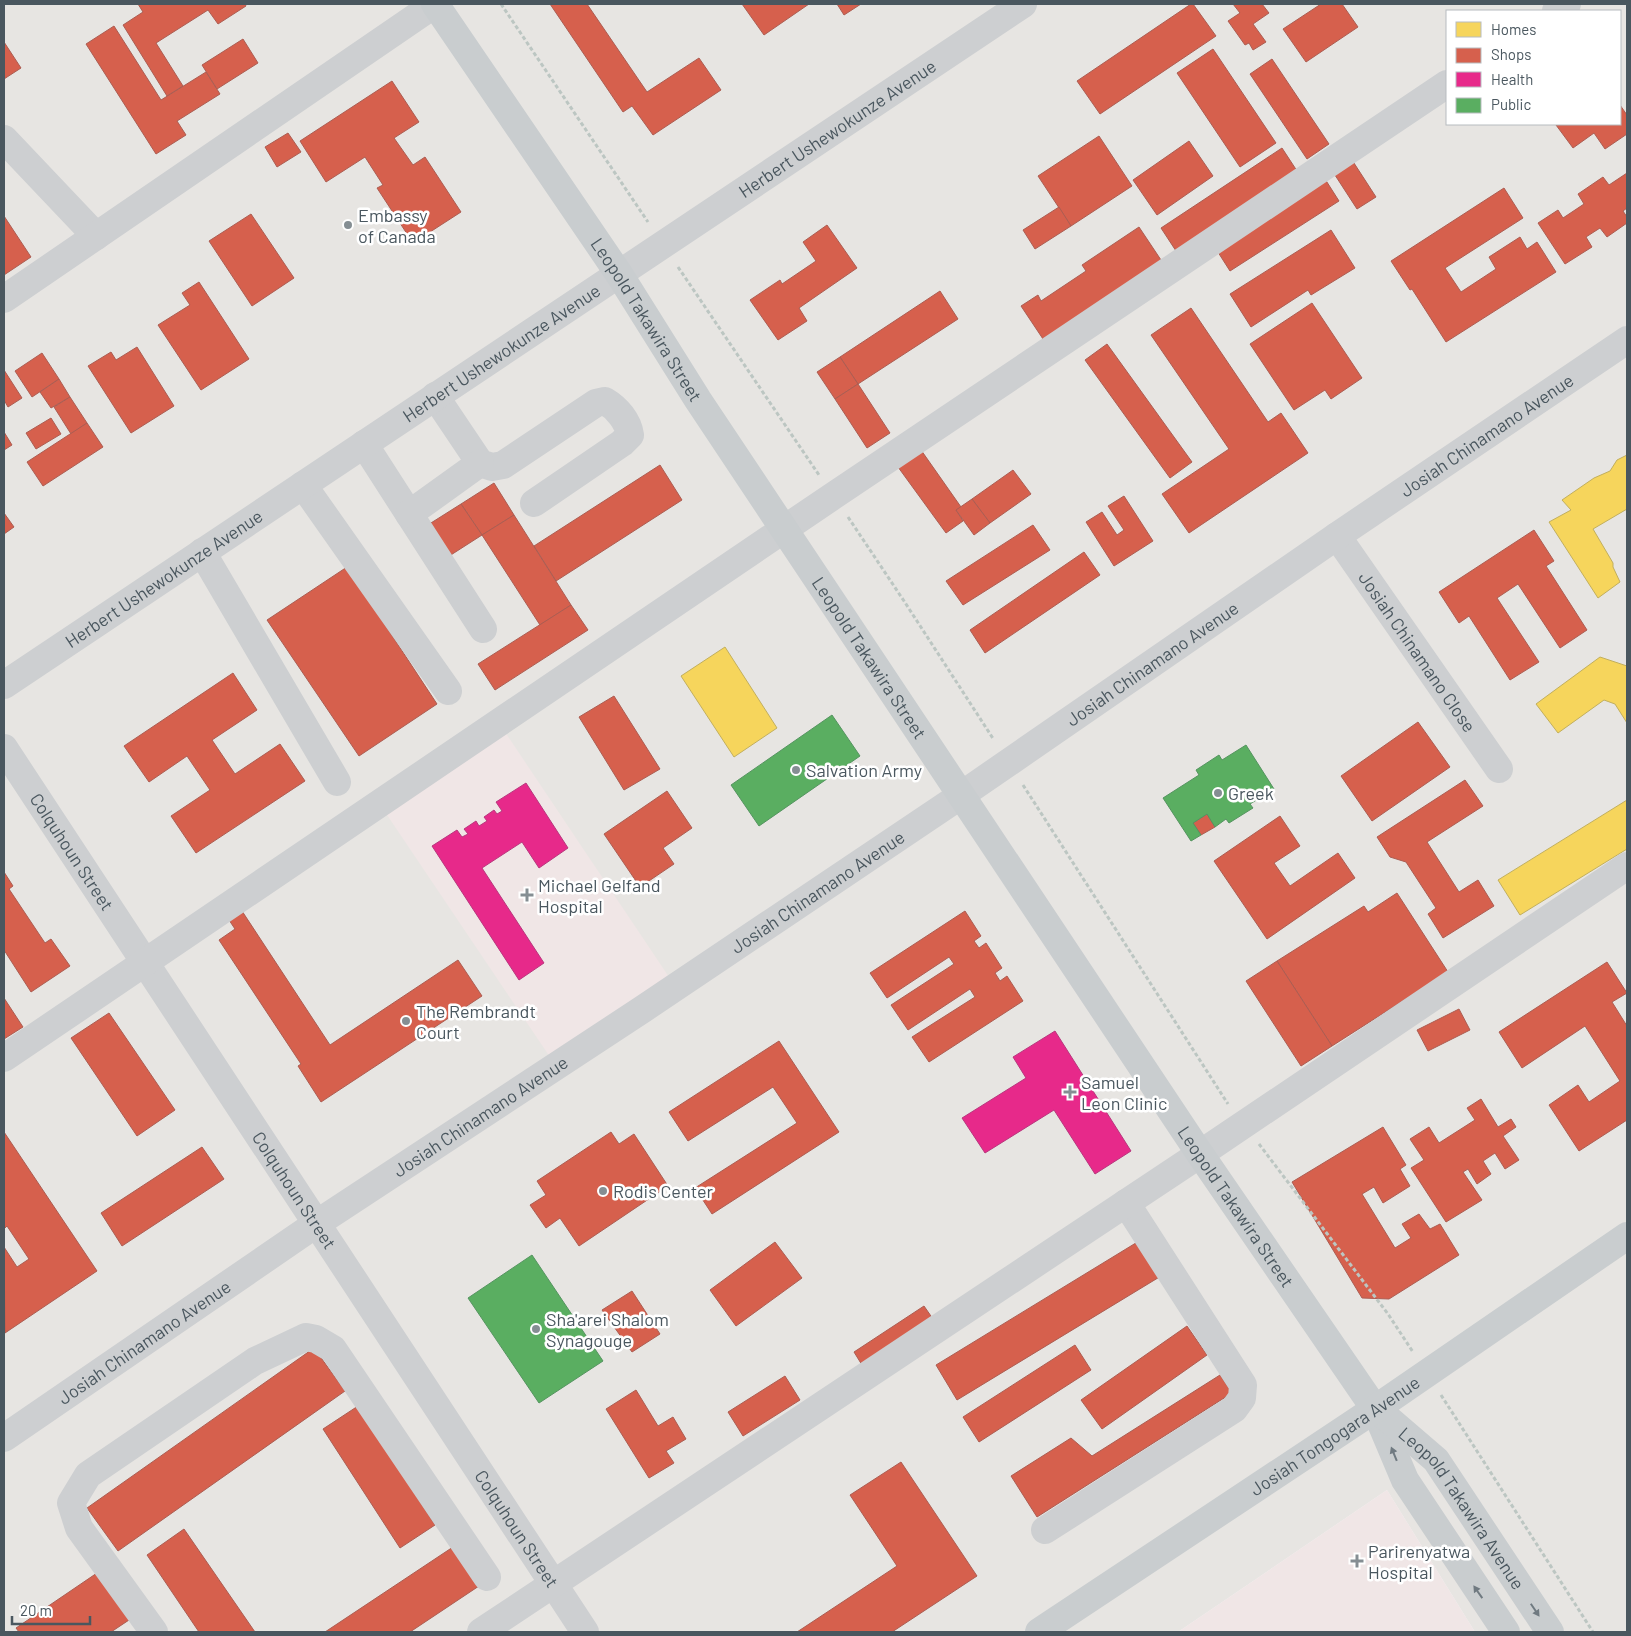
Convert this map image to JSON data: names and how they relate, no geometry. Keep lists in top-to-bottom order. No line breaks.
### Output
{"streets":{"main road":["Leopold Takawira Street","Josiah Tongogara Avenue","Leopold Takawira Avenue"],"street":["Herbert Ushewokunze Avenue","Josiah Chinamano Avenue","Josiah Chinamano Close","Colquhoun Street"]},"crossings":[["Herbert Ushewokunze Avenue","Leopold Takawira Street"],["Leopold Takawira Street","Josiah Chinamano Avenue"],["Leopold Takawira Street","Josiah Tongogara Avenue"],["Leopold Takawira Street","Leopold Takawira Avenue"],["Josiah Chinamano Avenue","Josiah Chinamano Close"],["Josiah Chinamano Avenue","Colquhoun Street"],["Josiah Tongogara Avenue","Leopold Takawira Avenue"]],"places":{"other":["Embassy of Canada","Salvation Army","Greek","The Rembrandt Court","Rodis Center","Sha'arei Shalom Synagouge"],"health":["Michael Gelfand Hospital","Samuel Leon Clinic","Parirenyatwa Hospital"]},"legend":["Homes","Shops","Health","Public"],"scale_bar":"20 m"}
